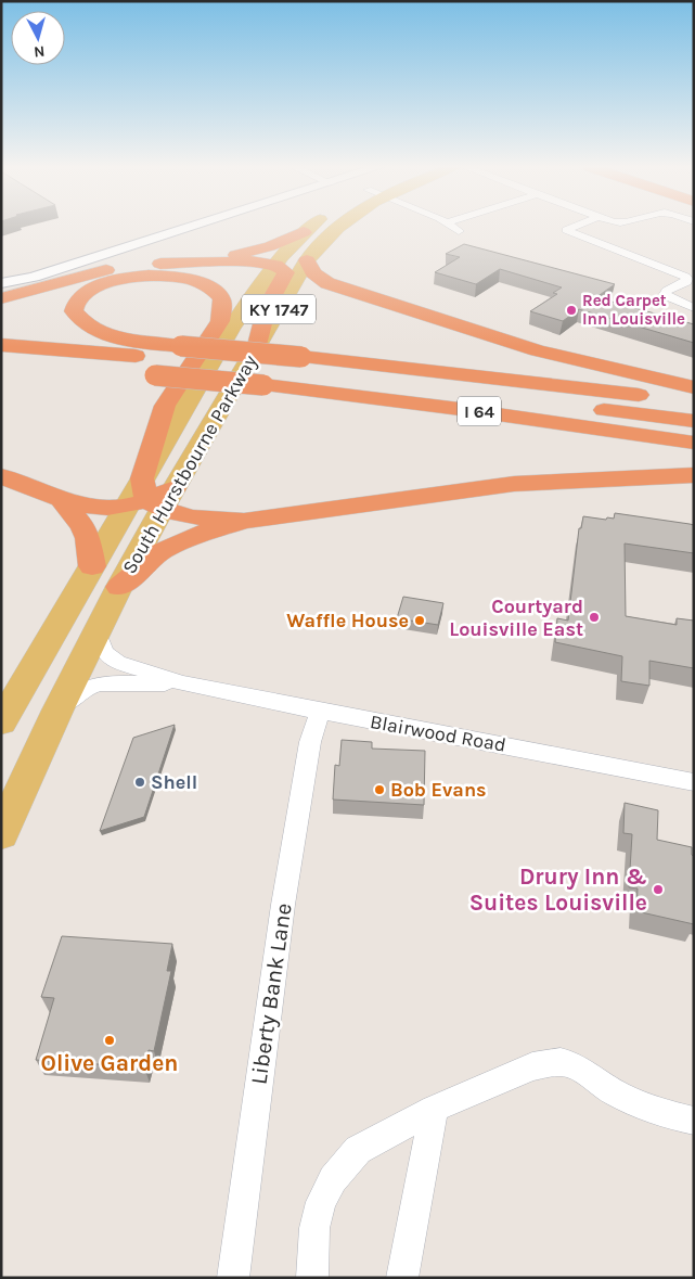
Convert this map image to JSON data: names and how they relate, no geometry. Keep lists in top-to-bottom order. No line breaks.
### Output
{"streets":{"highway":["I 64"],"main road":["KY 1747","South Hurstbourne Parkway"],"street":["Blairwood Road","Liberty Bank Lane"]},"crossings":[["South Hurstbourne Parkway","Blairwood Road"],["Blairwood Road","Liberty Bank Lane"]],"places":["Red Carpet Inn Louisville","Courtyard Louisville East","Waffle House","Shell","Bob Evans","Drury Inn & Suites Louisville","Olive Garden"],"north":"bottom"}
